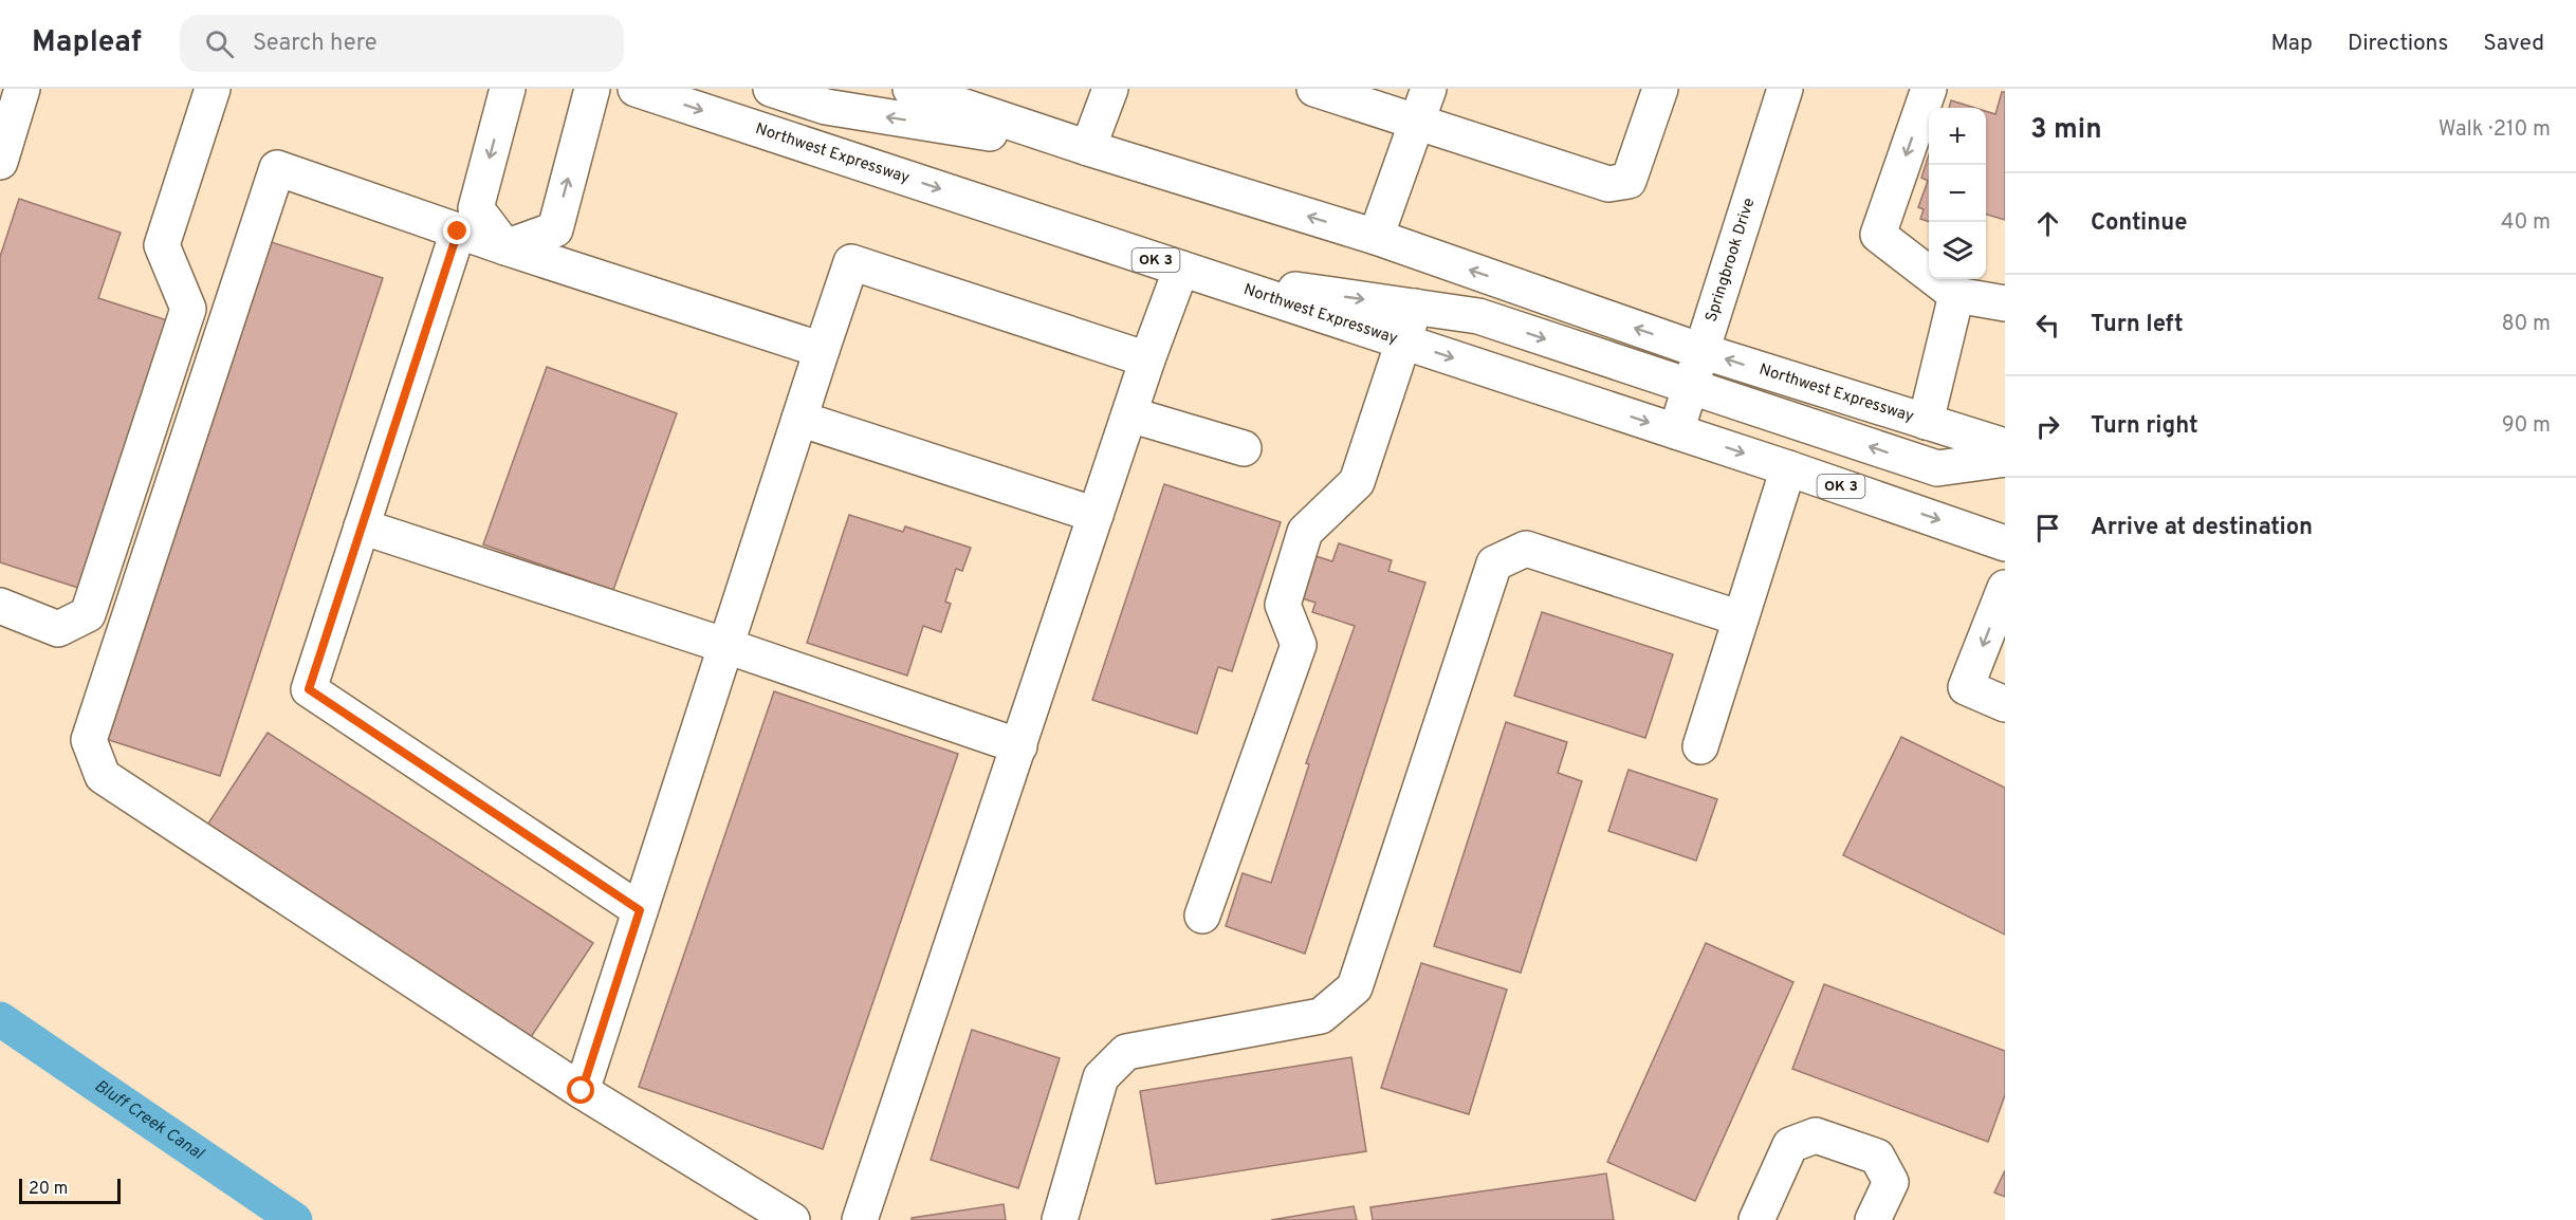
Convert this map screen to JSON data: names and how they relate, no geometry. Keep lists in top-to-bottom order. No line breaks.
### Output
{"streets":{"main road":["Northwest Expressway","OK 3","Springbrook Drive"]},"crossings":[["Northwest Expressway","Springbrook Drive"]],"water":["Bluff Creek Canal"],"scale_bar":"20 m","page":{"header":"Mapleaf","search":"Search here","nav":["Map","Directions","Saved"],"heading":["3 min","Walk · 210 m"],"map_buttons":["+","−"],"list":[["Continue","40 m"],["Turn left","80 m"],["Turn right","90 m"],"Arrive at destination"],"scale":"20 m"}}
